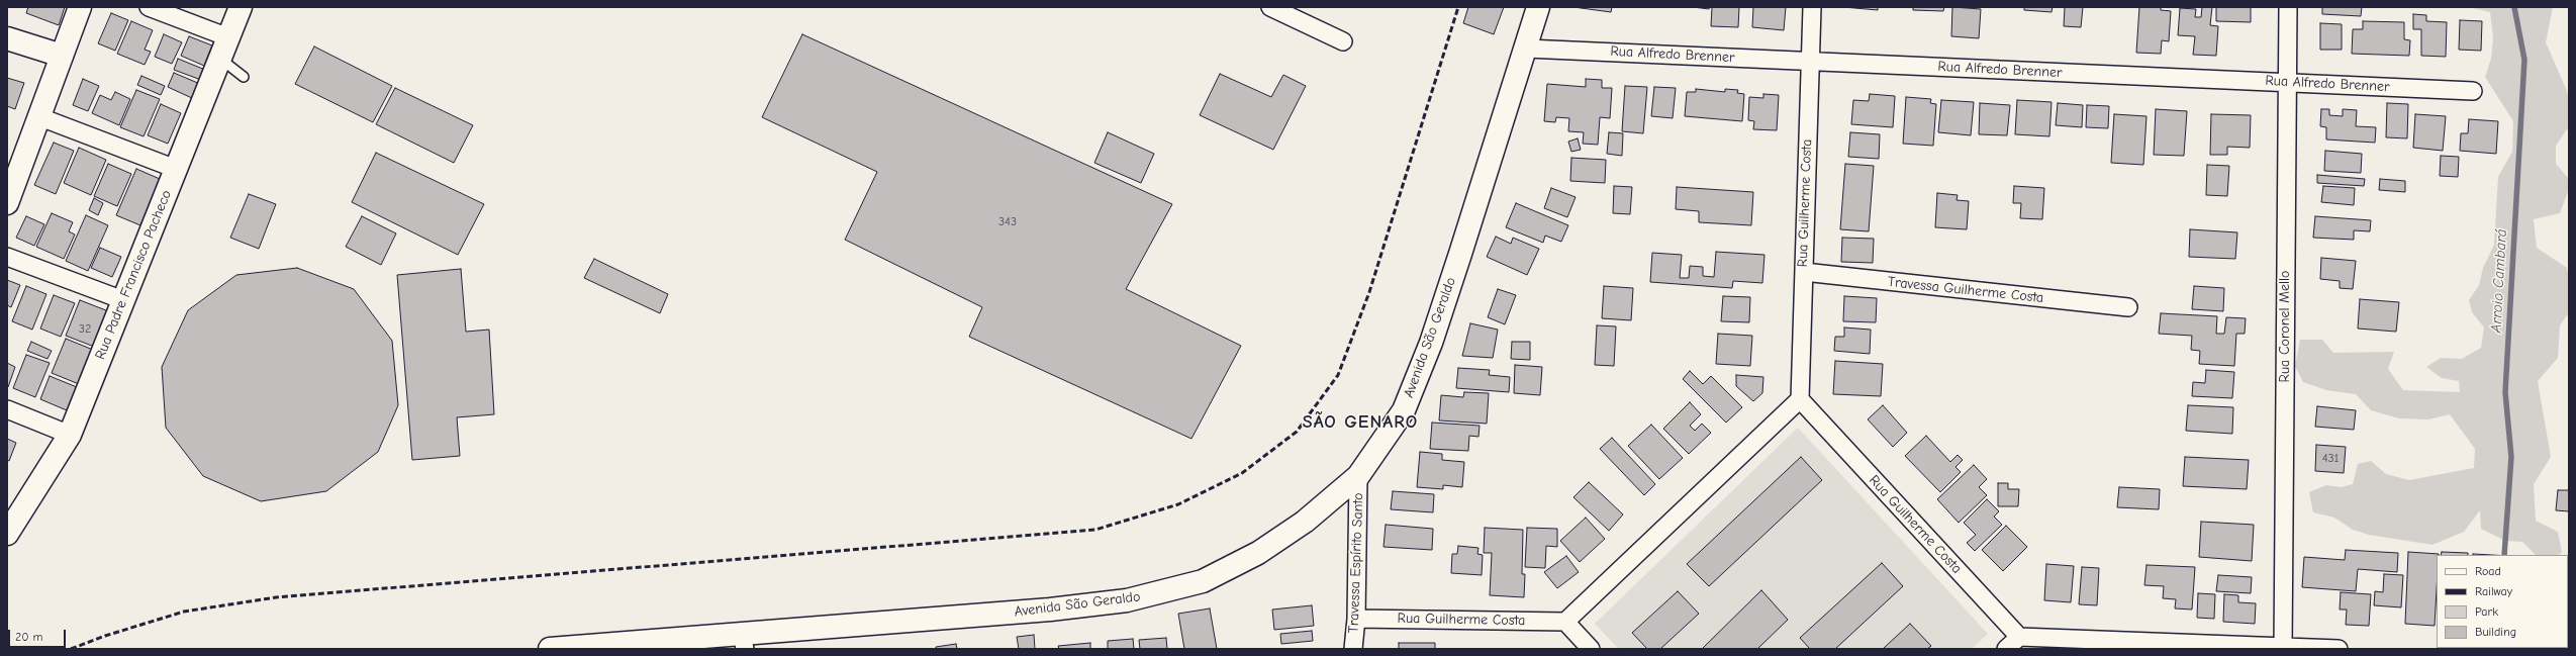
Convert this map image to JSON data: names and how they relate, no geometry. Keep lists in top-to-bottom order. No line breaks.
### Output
{"streets":{"street":["Rua Alfredo Brenner","Rua Guilherme Costa","Rua Padre Francisco Pacheco","Travessa Guilherme Costa","Rua Coronel Mello","Avenida São Geraldo","Travessa Espírito Santo"]},"crossings":[["Rua Alfredo Brenner","Rua Guilherme Costa"],["Rua Alfredo Brenner","Rua Coronel Mello"],["Rua Alfredo Brenner","Avenida São Geraldo"],["Rua Guilherme Costa","Travessa Guilherme Costa"],["Rua Guilherme Costa","Travessa Espírito Santo"],["Avenida São Geraldo","Travessa Espírito Santo"]],"districts":["SÃO GENARO"],"water":["Arroio Cambará"],"house_numbers":["343","32","431"],"legend":["Road","Railway","Park","Building"],"scale_bar":"20 m"}
